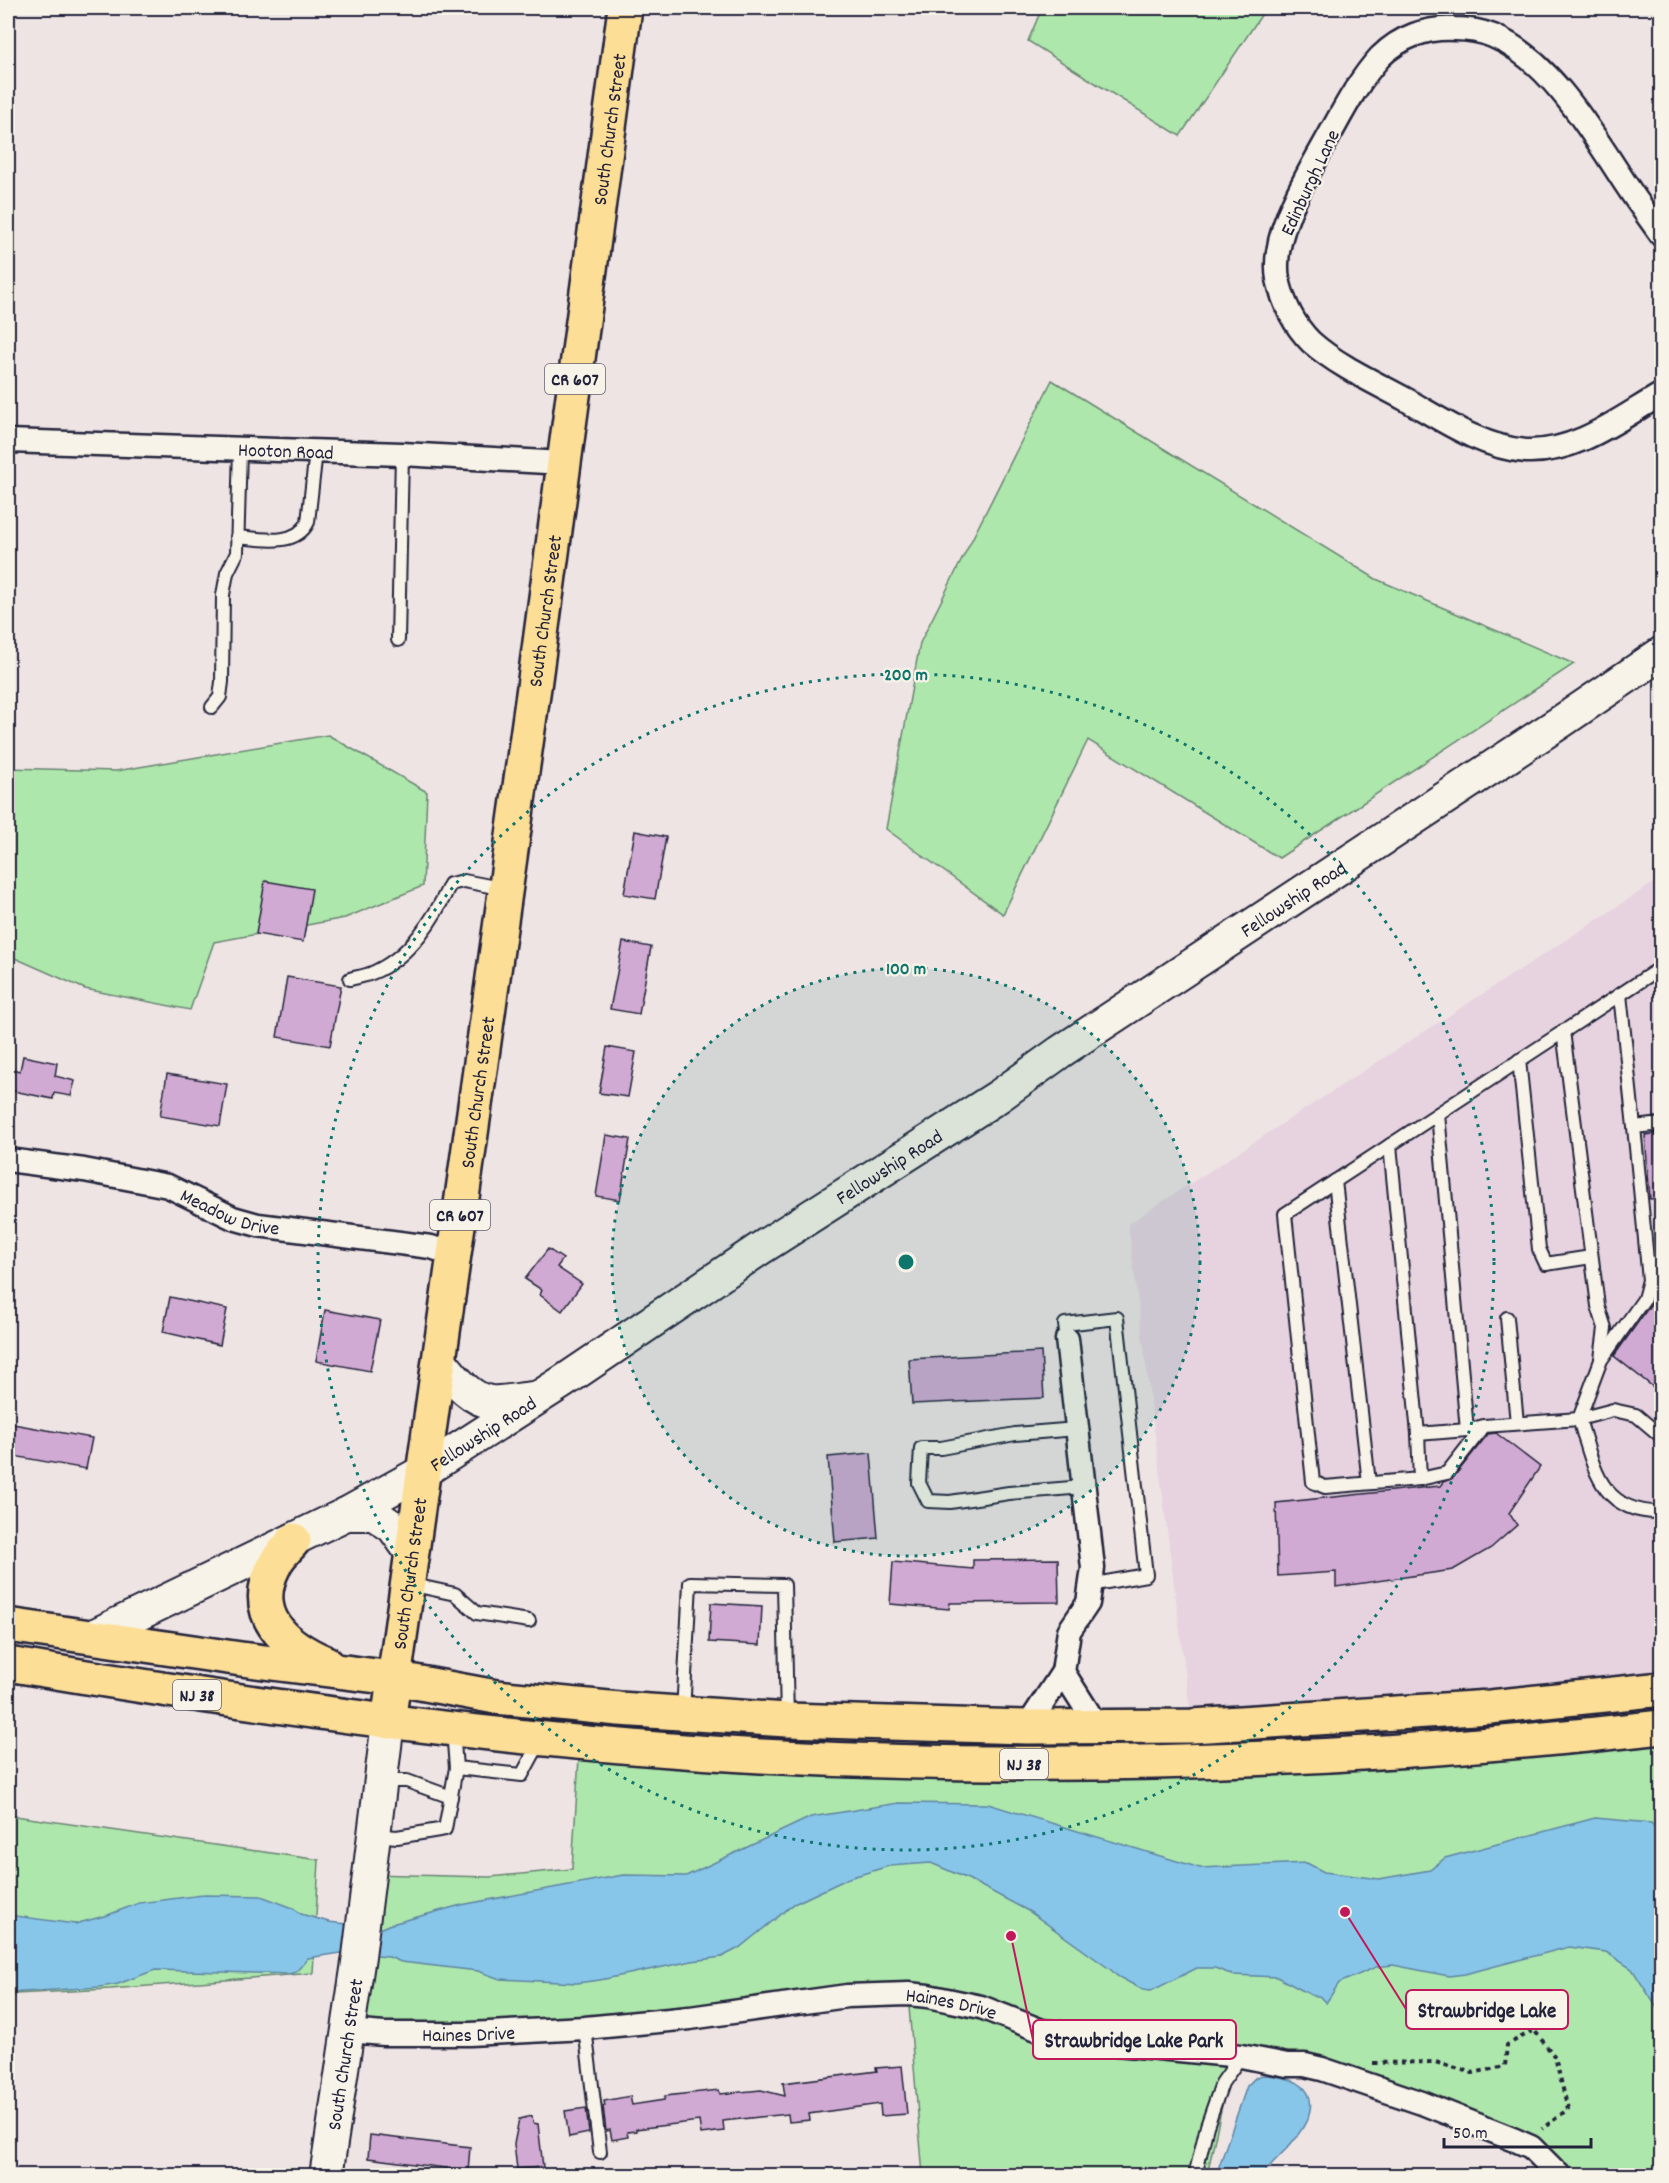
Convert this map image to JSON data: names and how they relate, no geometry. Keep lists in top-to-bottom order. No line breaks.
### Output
{"streets":{"main road":["South Church Street","CR 607","NJ 38"],"street":["Edinburgh Lane","Hooton Road","Fellowship Road","Meadow Drive","Haines Drive"]},"crossings":[["South Church Street","Hooton Road"],["South Church Street","Fellowship Road"],["South Church Street","Meadow Drive"],["South Church Street","NJ 38"],["South Church Street","Haines Drive"],["Fellowship Road","NJ 38"]],"places":["Strawbridge Lake","Strawbridge Lake Park"],"scale_bar":"50 m","rings":["200 m","100 m"]}
